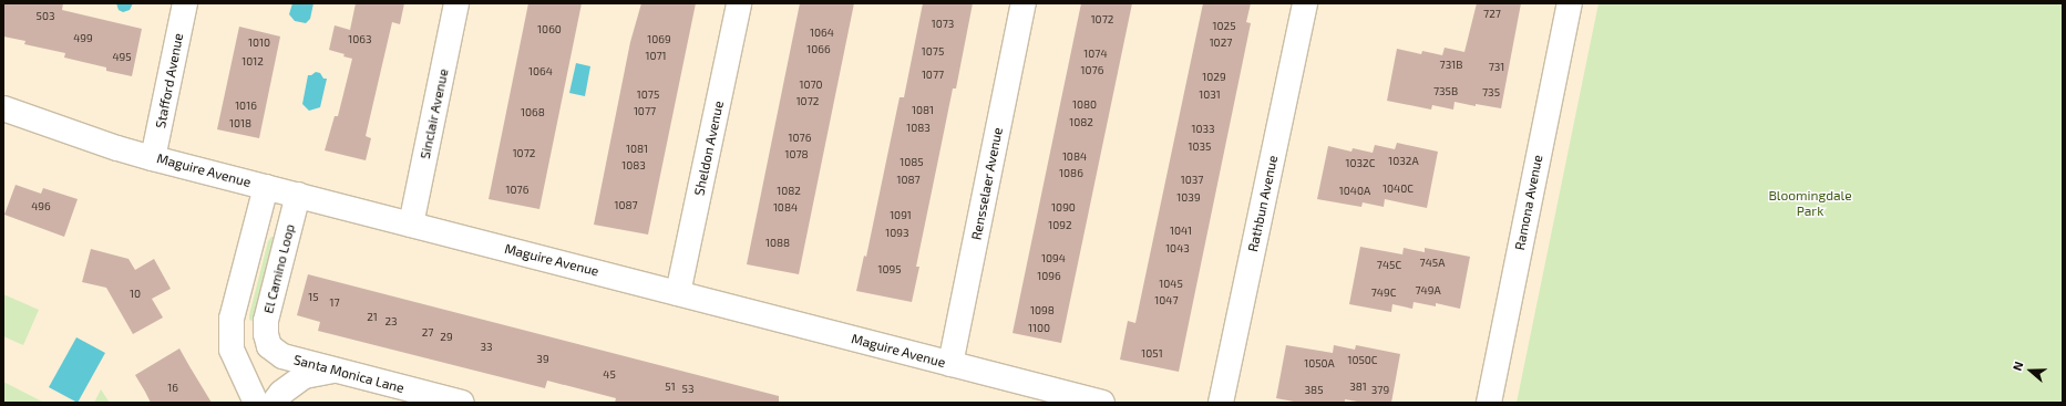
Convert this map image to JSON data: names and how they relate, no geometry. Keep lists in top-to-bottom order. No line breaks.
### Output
{"streets":{"street":["Stafford Avenue","Sinclair Avenue","Sheldon Avenue","Maguire Avenue","Rensselaer Avenue","Ramona Avenue","Rathbun Avenue","El Camino Loop","Santa Monica Lane"]},"crossings":[["Stafford Avenue","Maguire Avenue"],["Sinclair Avenue","Maguire Avenue"],["Sheldon Avenue","Maguire Avenue"],["Maguire Avenue","Rensselaer Avenue"],["Maguire Avenue","El Camino Loop"],["El Camino Loop","Santa Monica Lane"]],"parks":["Bloomingdale Park"],"house_numbers":["727","503","1072","1073","1025","1060","1064","499","1063","1069","1010","1027","1066","1075","1074","1071","495","1012","731B","731","1076","1064","1077","1029","1070","735B","735","1075","1031","1072","1080","1016","1081","1077","1068","1082","1018","1083","1033","1076","1035","1081","1072","1078","1084","1032A","1085","1032C","1083","1086","1087","1037","1040C","1076","1082","1040A","1039","1087","496","1084","1090","1091","1092","1041","1093","1088","1043","1094","745A","745C","1095","1096","1045","749A","749C","10","15","1047","17","1098","21","23","1100","27","29","33","1051","39","1050C","1050A","45","51","381","16","53","385","379"],"north":"left"}
